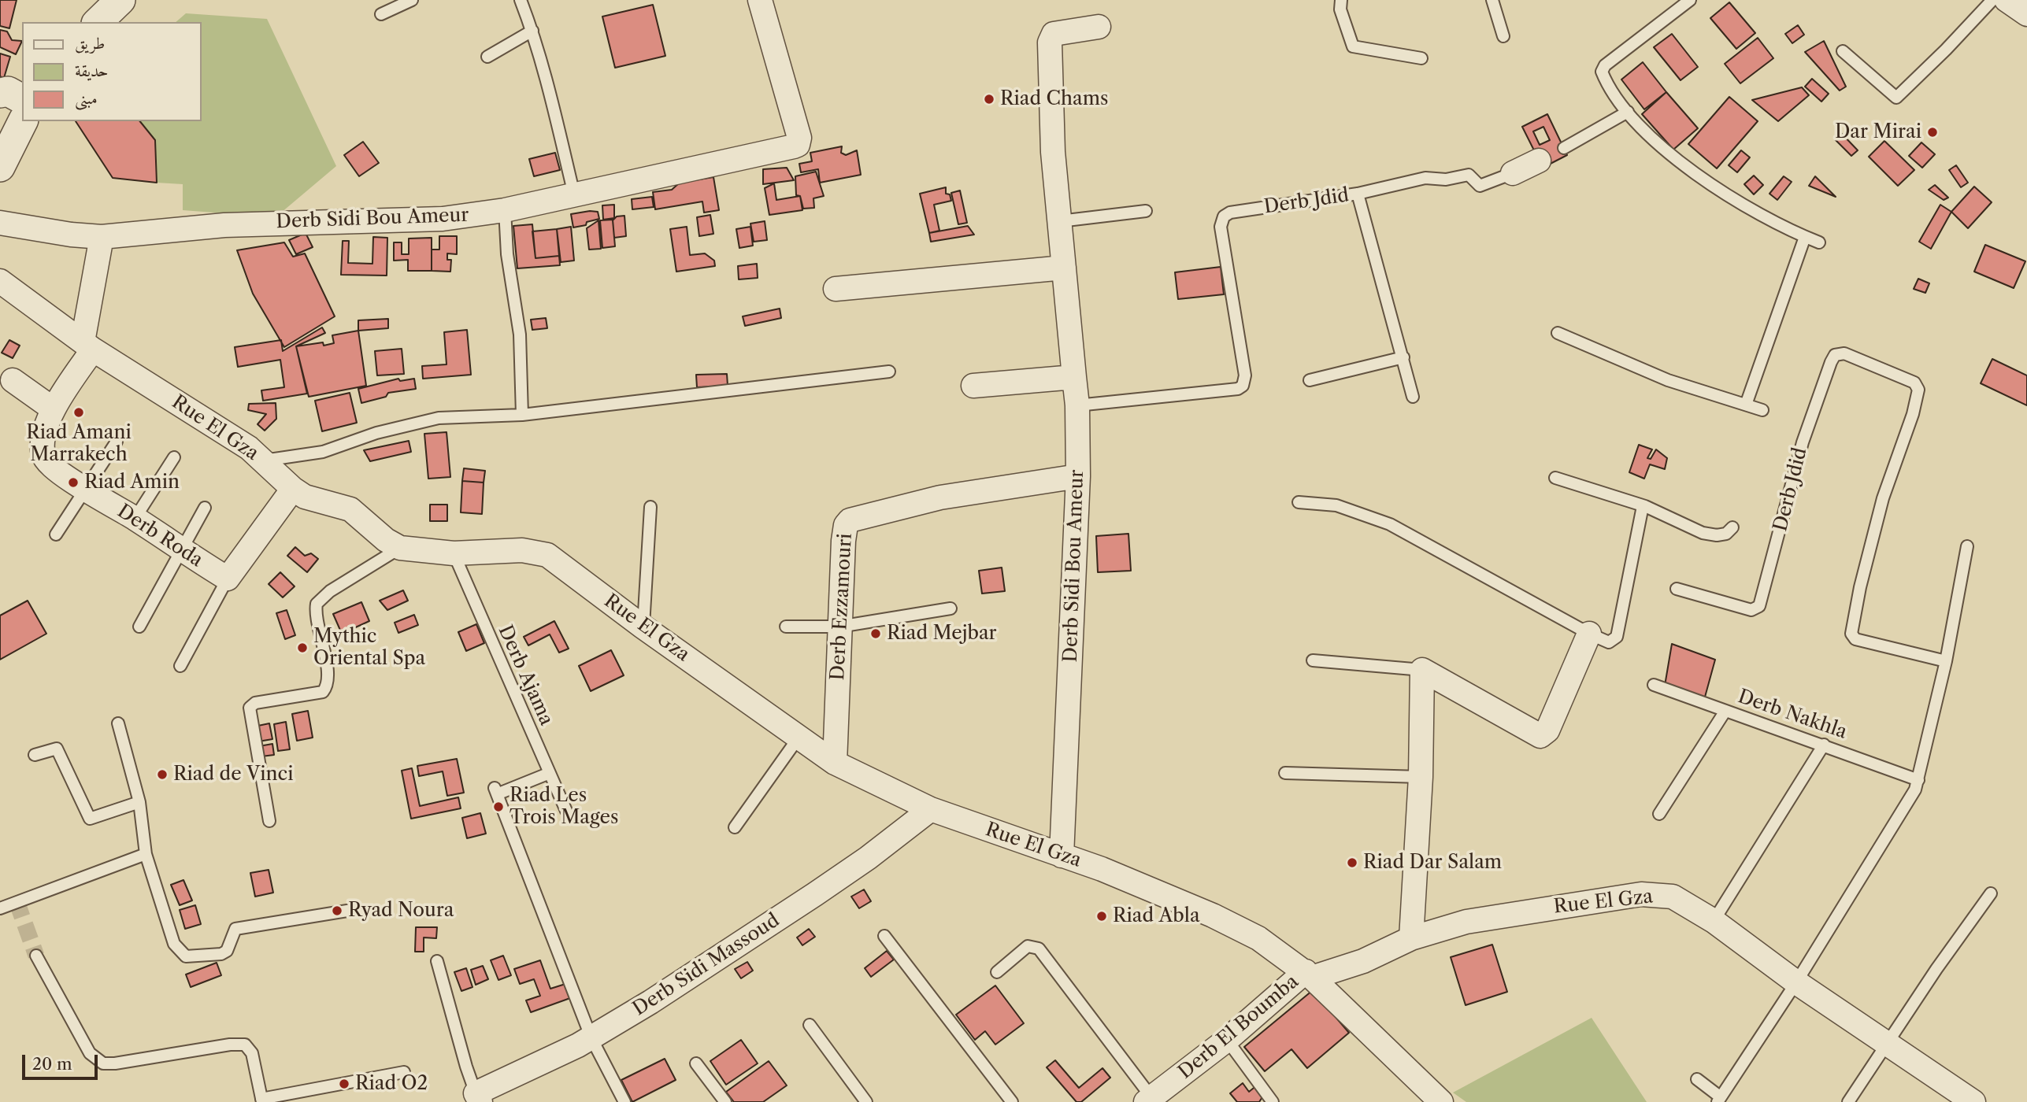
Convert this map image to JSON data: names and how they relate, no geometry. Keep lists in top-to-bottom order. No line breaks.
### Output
{"streets":{"street":["Derb Jdid","Derb Sidi Bou Ameur","Rue El Gza","Derb Roda","Derb Ezzamouri","Derb Sidi Massoud","Derb El Boumba"],"lane":["Derb Ajama","Derb Nakhla"]},"crossings":[["Derb Jdid","Derb Sidi Bou Ameur"],["Derb Sidi Bou Ameur","Rue El Gza"],["Derb Sidi Bou Ameur","Derb Ezzamouri"],["Rue El Gza","Derb Roda"],["Rue El Gza","Derb Ezzamouri"],["Rue El Gza","Derb Ajama"],["Rue El Gza","Derb Sidi Massoud"],["Rue El Gza","Derb El Boumba"]],"places":["Riad Chams","Dar Mirai","Riad Amani Marrakech","Riad Amin","Riad Mejbar","Mythic Oriental Spa","Riad de Vinci","Riad Les Trois Mages","Riad Dar Salam","Ryad Noura","Riad Abla","Riad O2"],"legend":["طريق","حديقة","مبنى"],"scale_bar":"20 m"}
